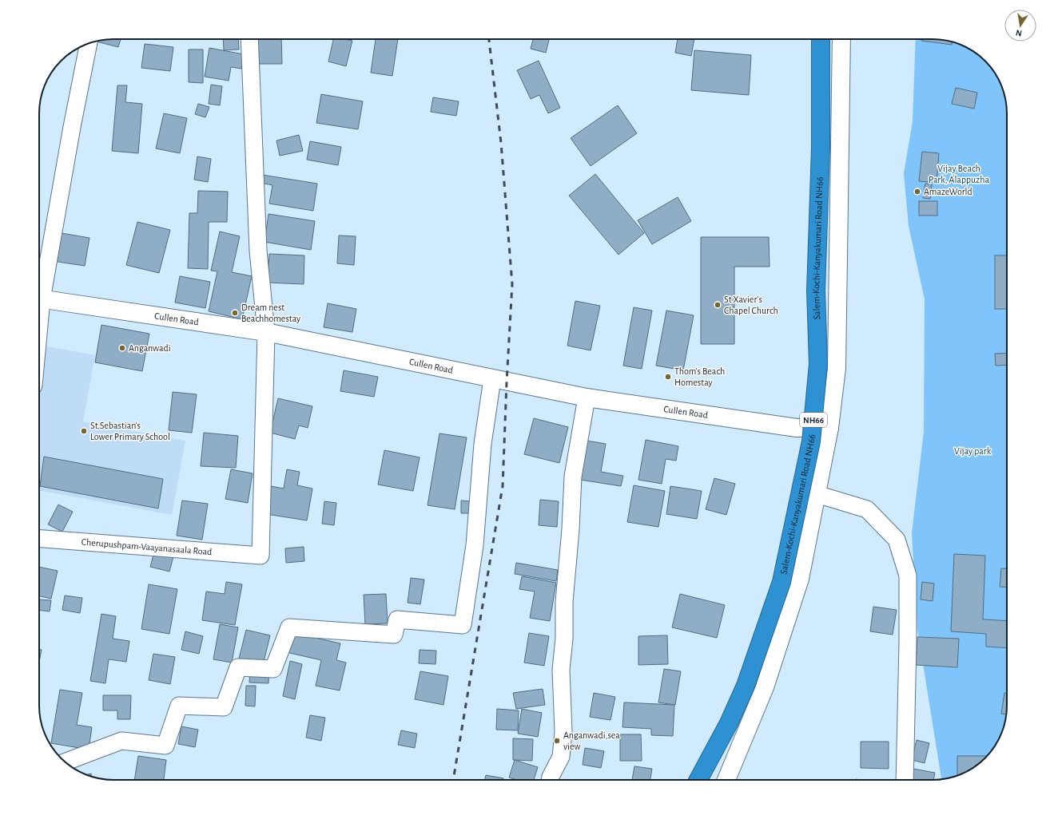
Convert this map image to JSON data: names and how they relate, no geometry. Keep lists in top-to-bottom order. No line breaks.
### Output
{"streets":{"highway":["Salem-Kochi-Kanyakumari Road NH66","NH66"],"main road":["Cullen Road"],"street":["Cherupushpam-Vaayanasaala Road"]},"crossings":[["Cullen Road","Cherupushpam-Vaayanasaala Road"]],"parks":["Vijay Beach Park, Alappuzha","Vijay park"],"places":["AmazeWorld","St Xavier's Chapel Church","Dream nest Beachhomestay","Anganwadi","Thom's Beach Homestay","St.Sebastian's Lower Primary School","Anganwadi,sea view"],"north":"bottom"}
